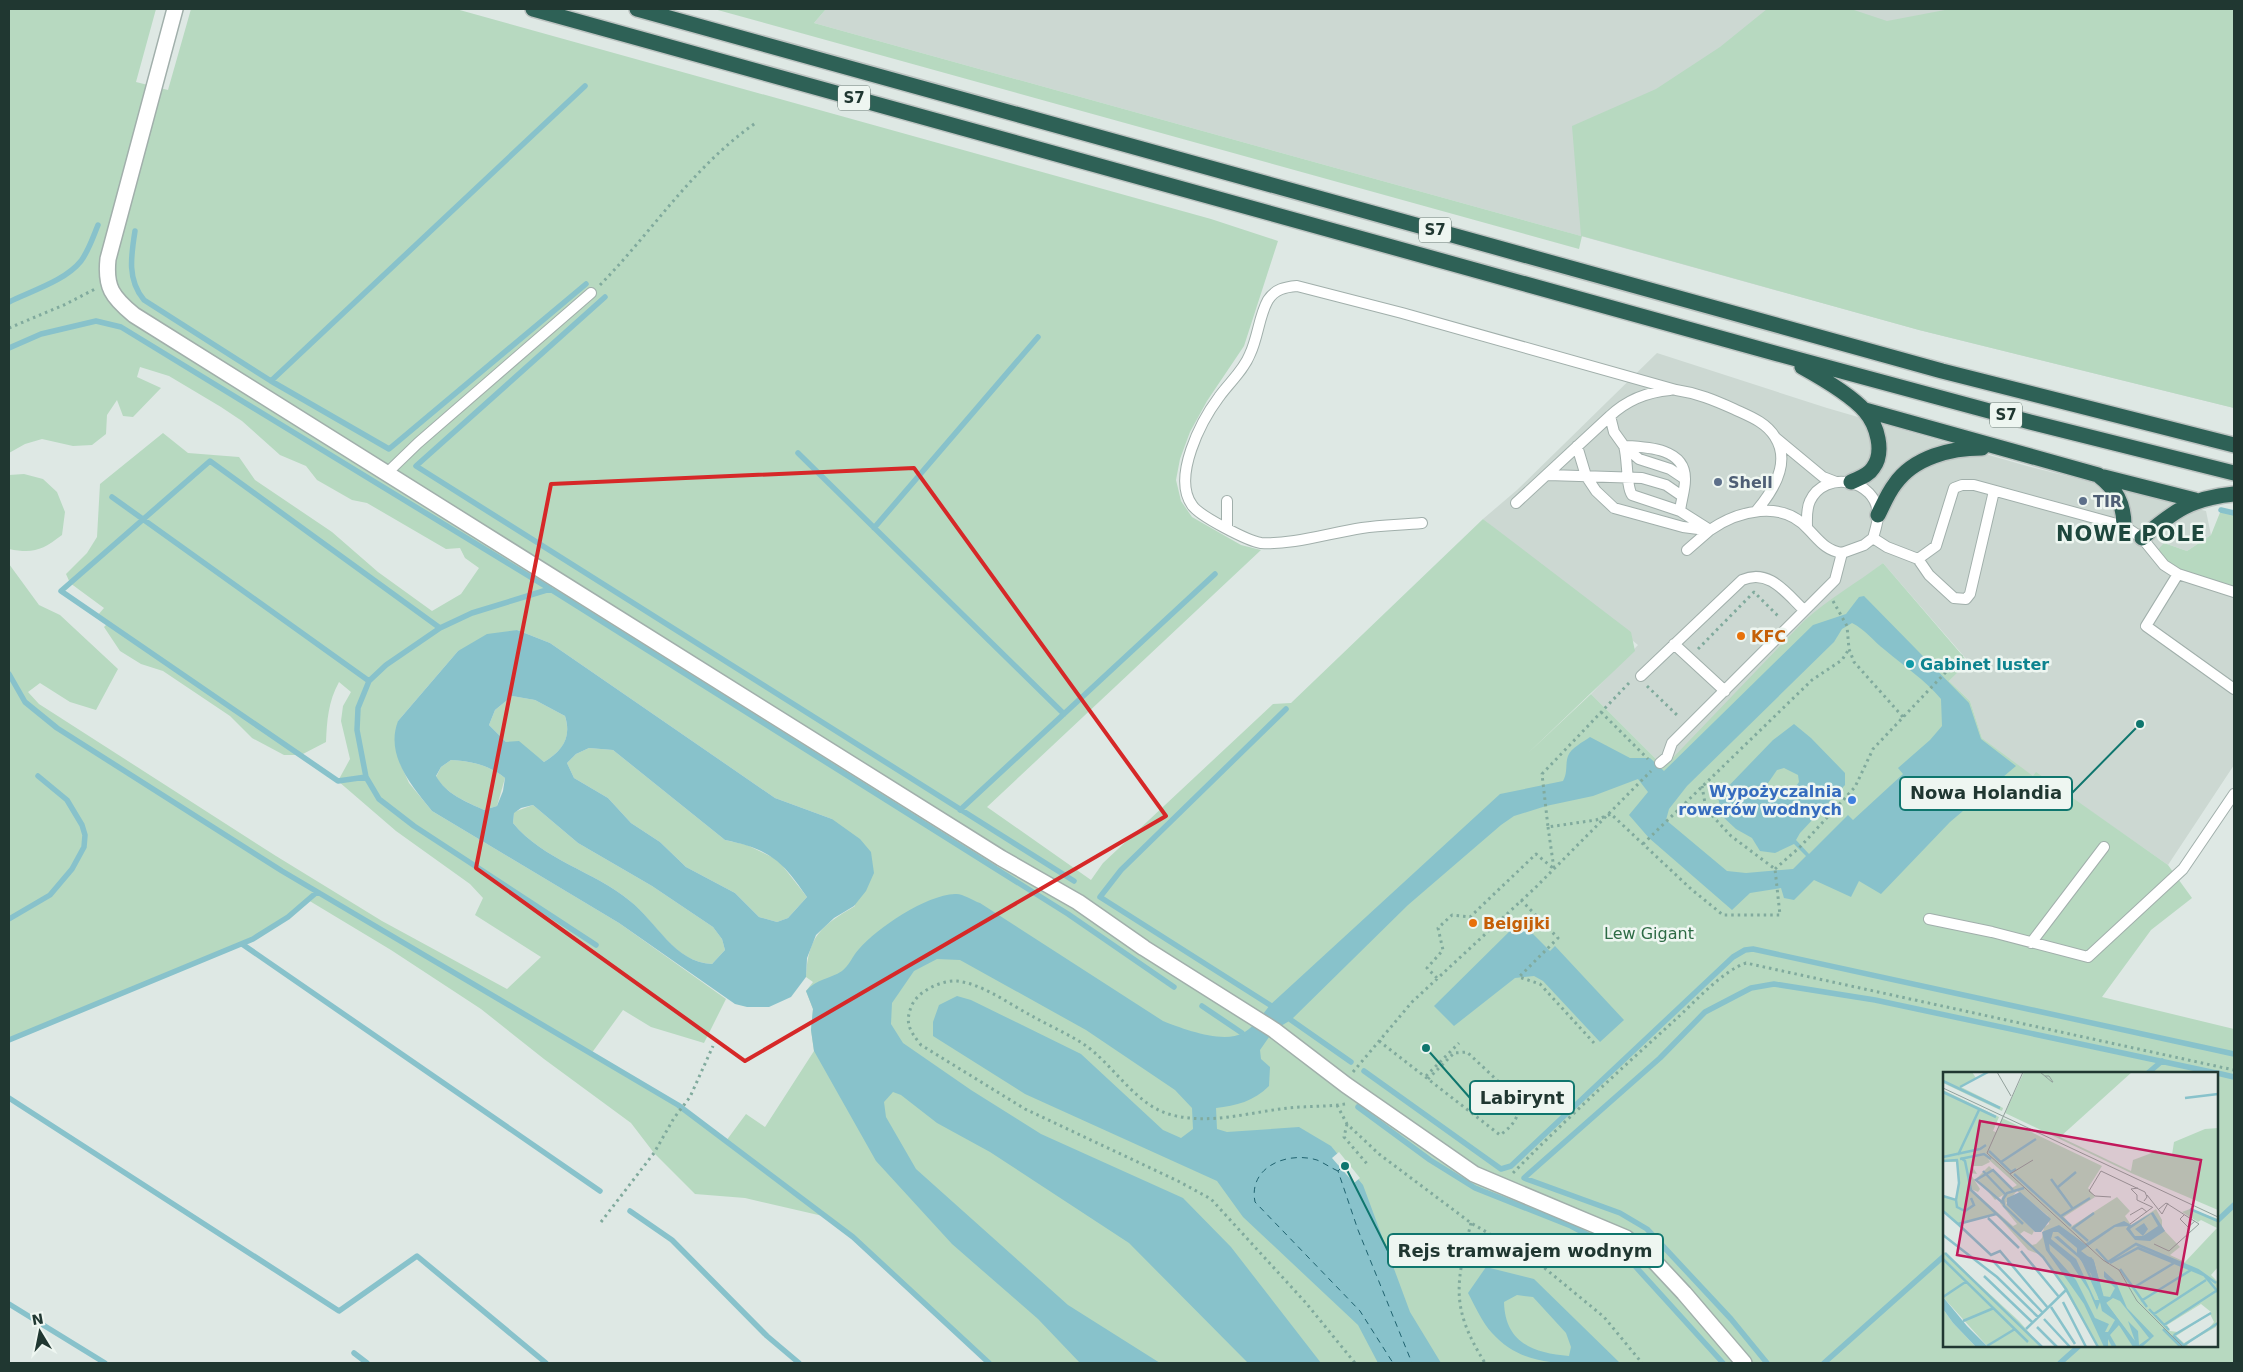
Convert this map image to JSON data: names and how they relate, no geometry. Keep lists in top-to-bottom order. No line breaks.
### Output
{"streets":{"highway":["S7"]},"districts":["NOWE POLE"],"parks":["Lew Gigant"],"places":["Shell","TIR","KFC","Gabinet luster","Nowa Holandia","Wypożyczalnia rowerów wodnych","Belgijki","Labirynt","Rejs tramwajem wodnym"],"north":"top"}
